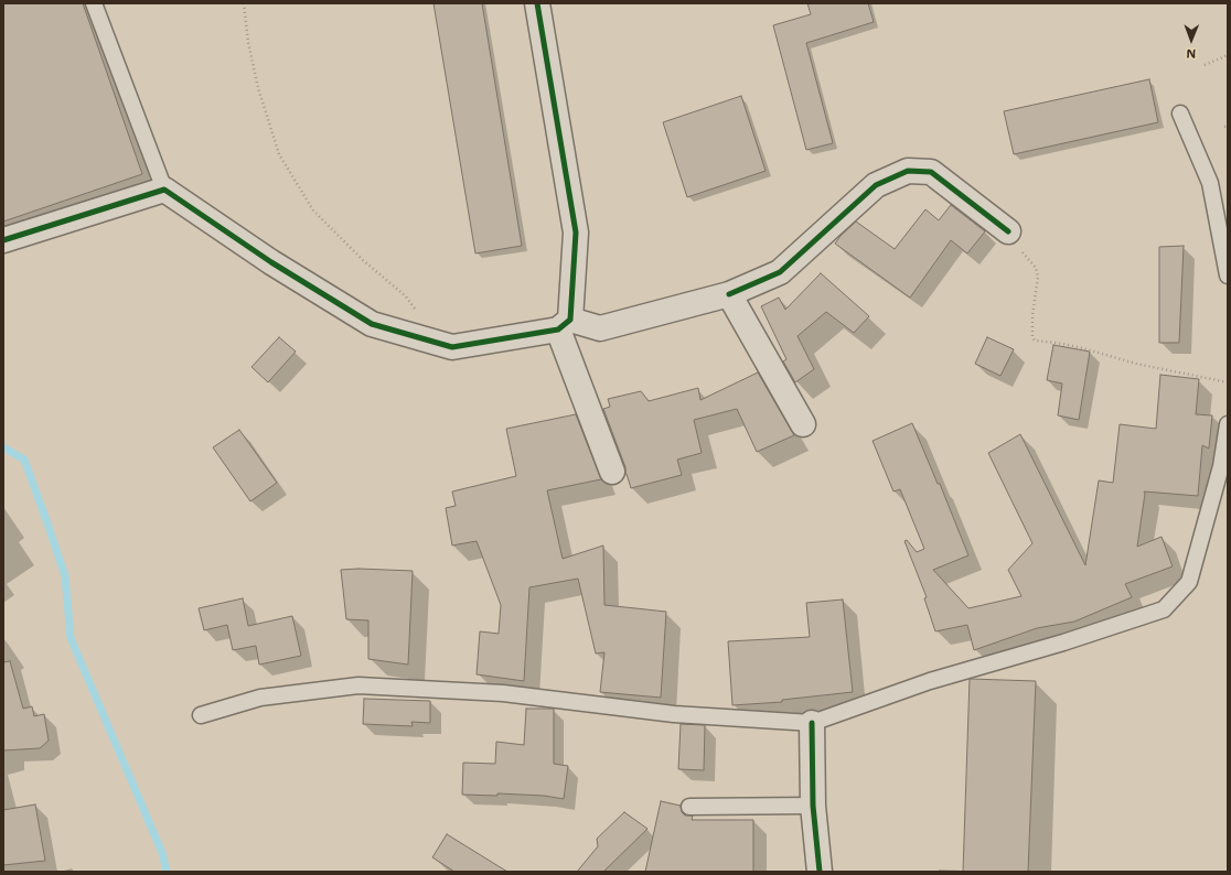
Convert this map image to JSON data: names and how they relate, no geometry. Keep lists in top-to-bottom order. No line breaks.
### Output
{"north":"bottom"}
